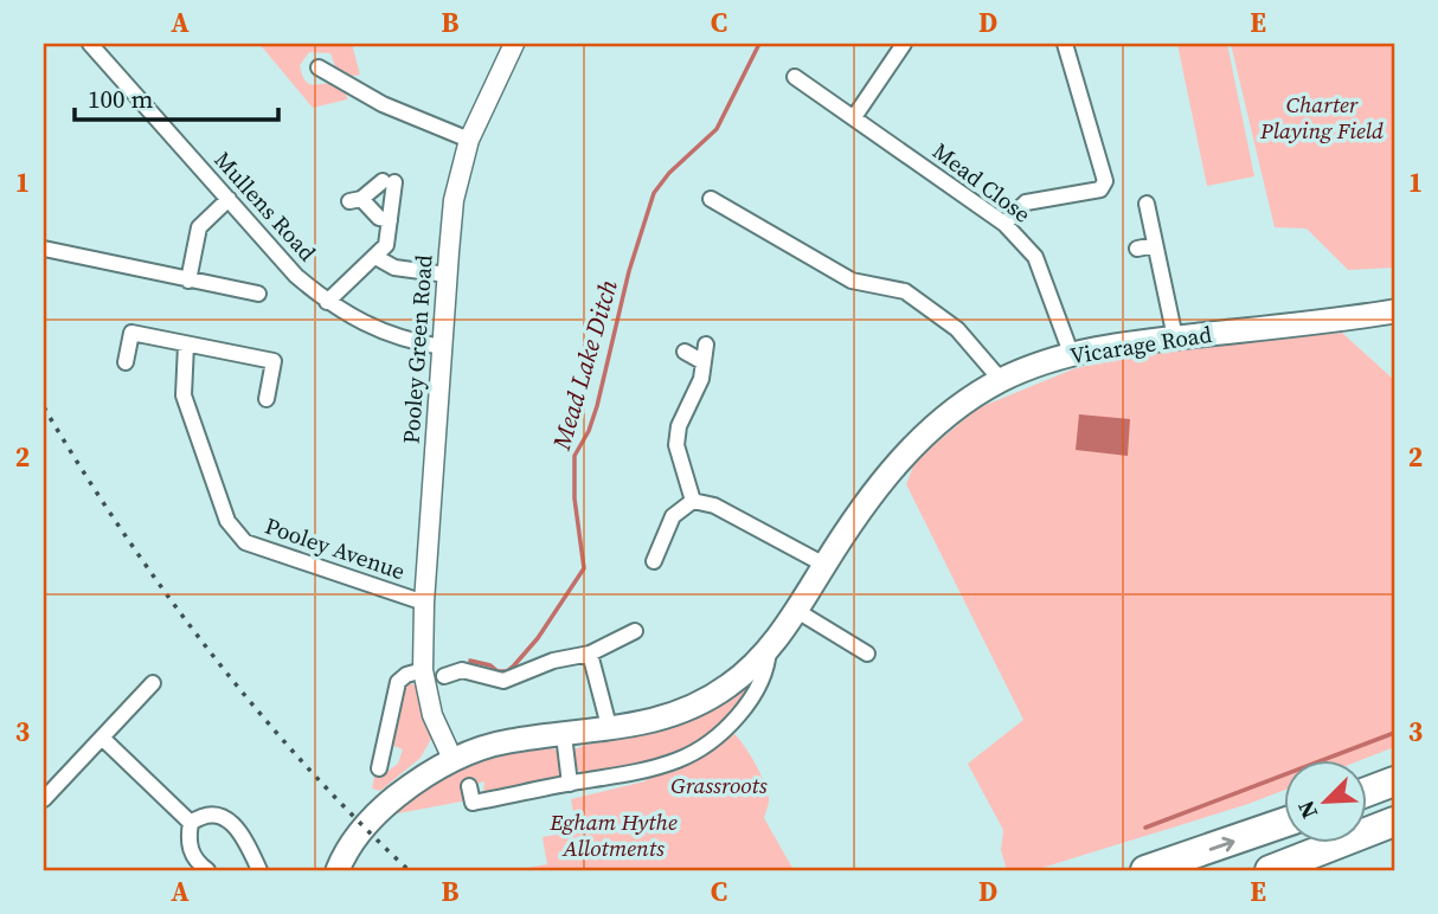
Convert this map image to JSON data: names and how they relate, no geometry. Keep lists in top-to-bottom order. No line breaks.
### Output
{"streets":{"main road":["Vicarage Road"],"street":["Mead Close","Mullens Road","Pooley Green Road","Pooley Avenue"]},"crossings":[["Mead Close","Vicarage Road"],["Mullens Road","Pooley Green Road"],["Vicarage Road","Pooley Green Road"],["Pooley Green Road","Pooley Avenue"]],"water":["Mead Lake Ditch"],"parks":["Charter Playing Field","Grassroots","Egham Hythe Allotments"],"scale_bar":"100 m","north":"bottom left","grid":{"columns":["A","B","C","D","E"],"rows":["1","2","3"]}}
